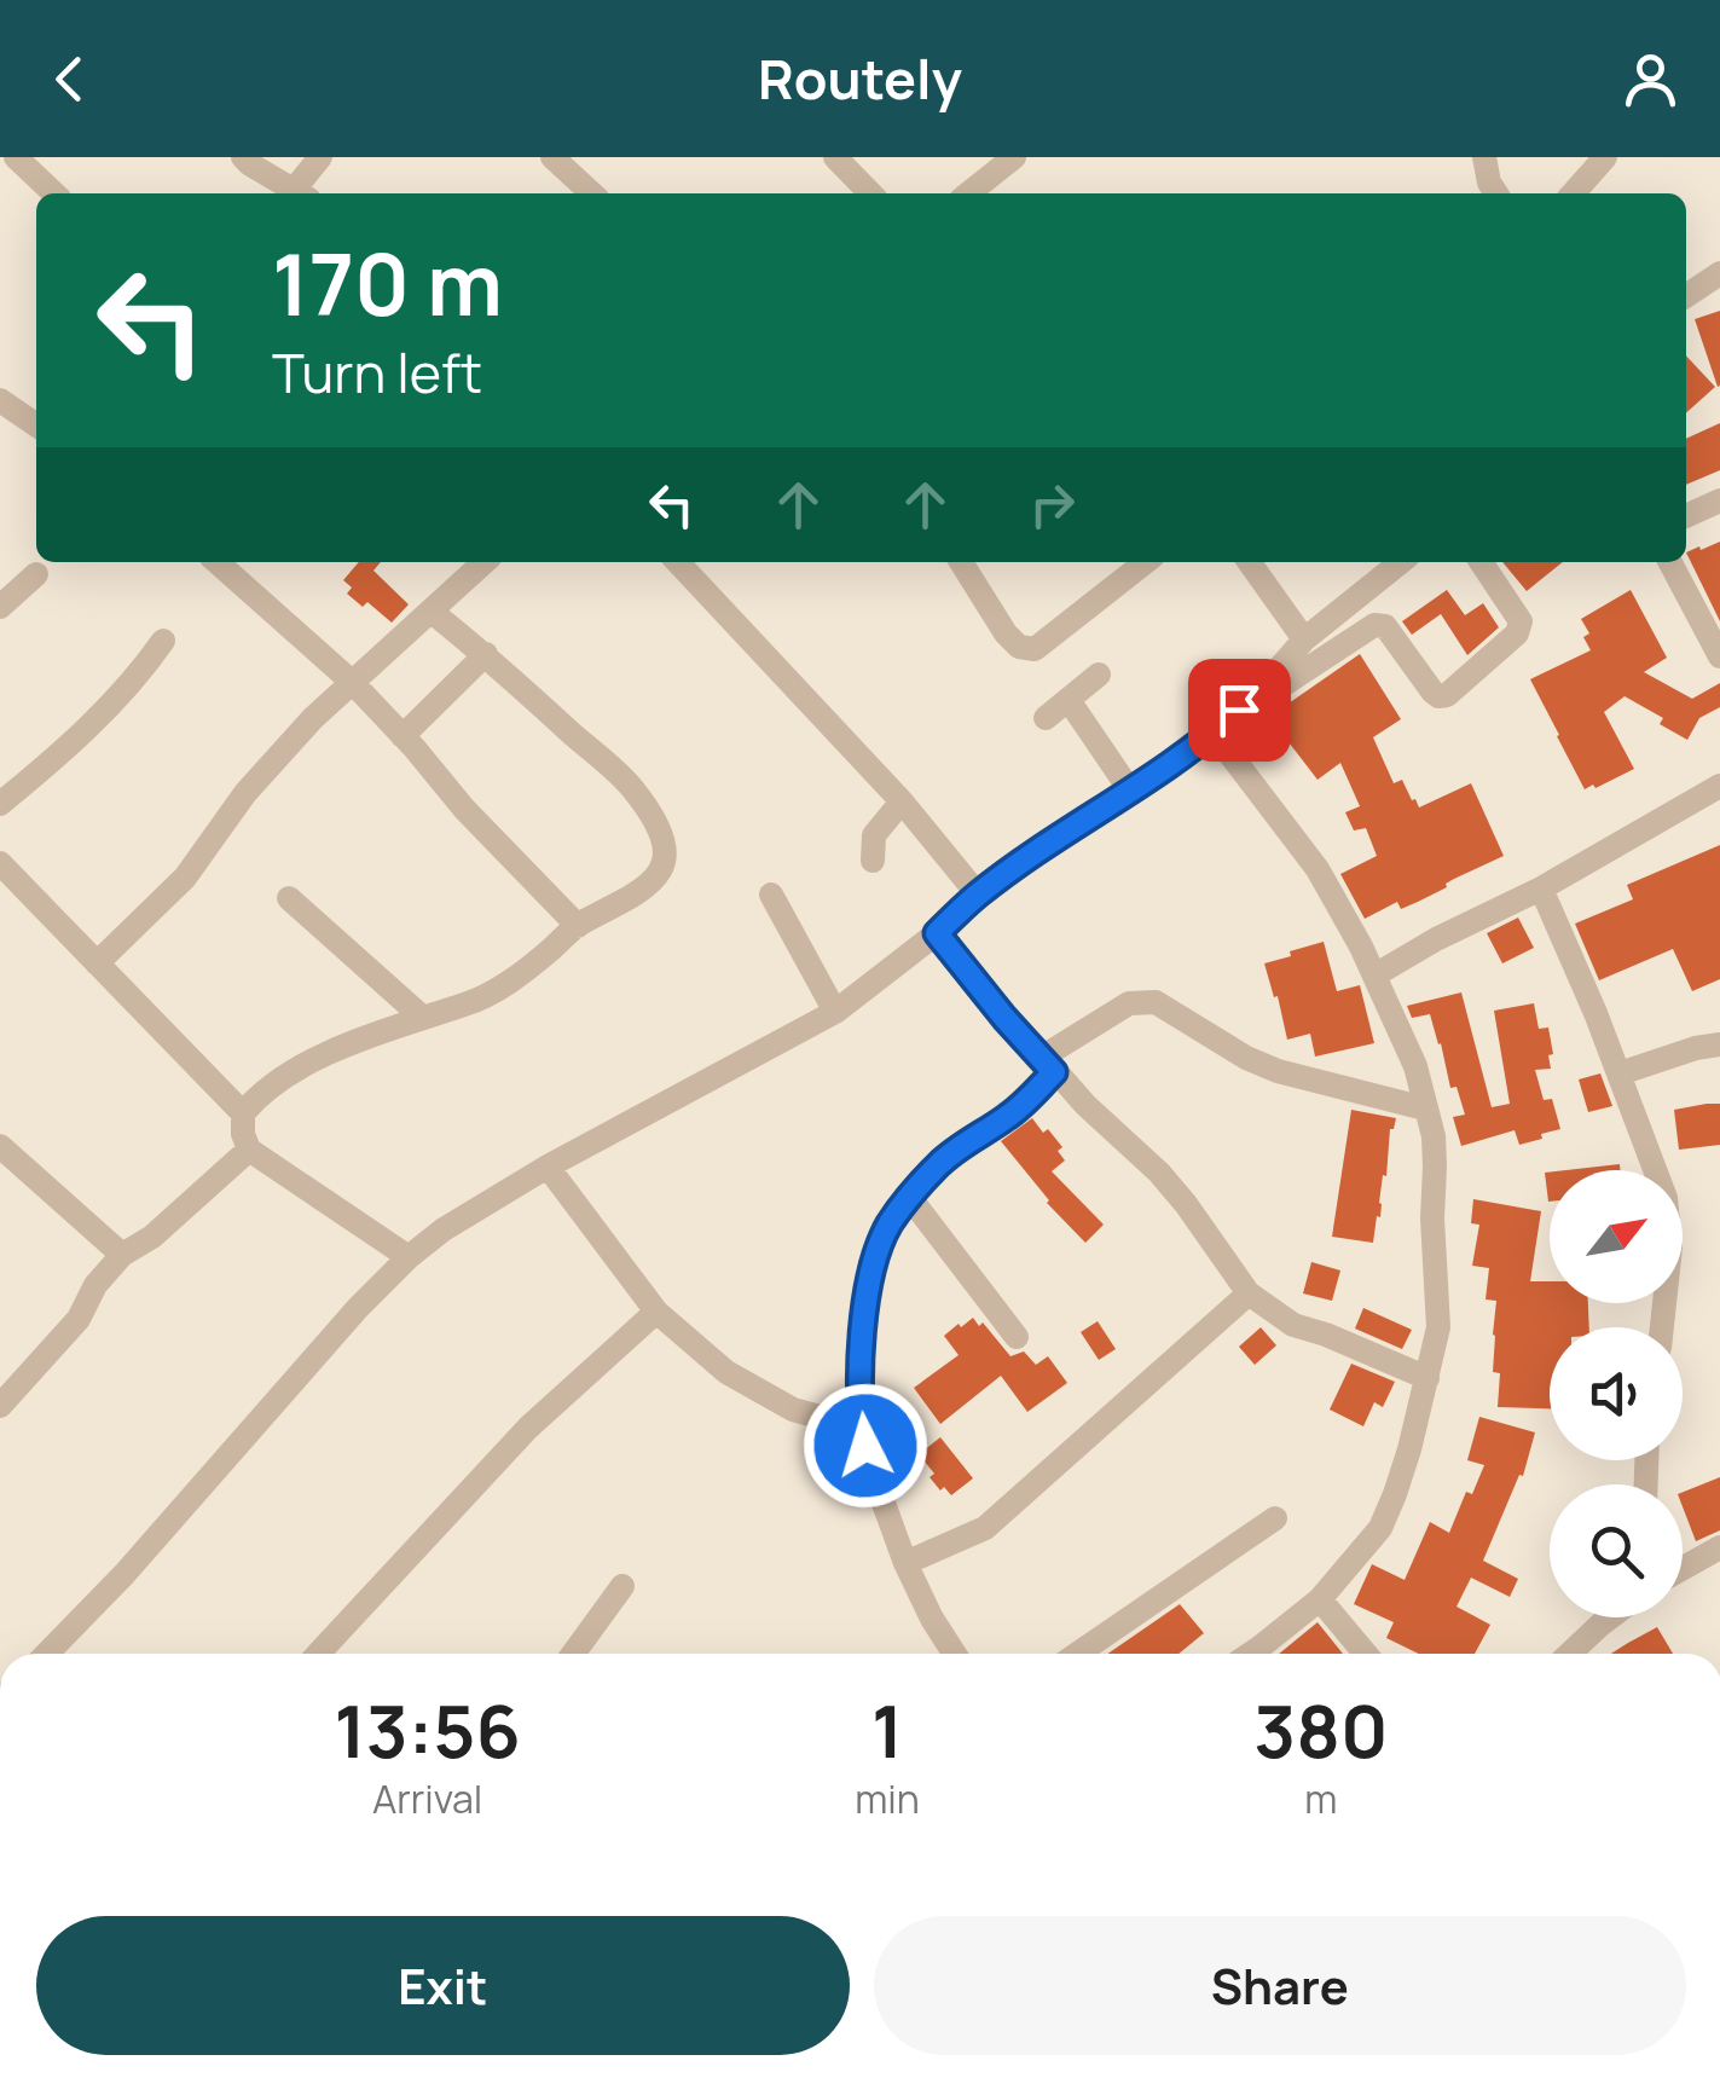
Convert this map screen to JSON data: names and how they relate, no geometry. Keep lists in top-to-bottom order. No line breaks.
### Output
{"north":"top right","page":{"header":"Routely","turn":["170 m","Turn left"],"eta":["13:56","Arrival","1","min","380","m"],"buttons":["Exit","Share"]}}
